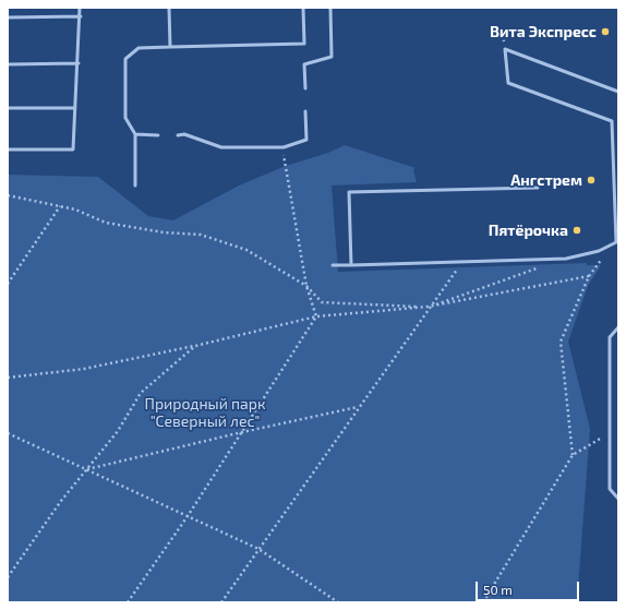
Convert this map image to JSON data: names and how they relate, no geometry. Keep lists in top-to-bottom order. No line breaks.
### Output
{"parks":["Природный парк \"Северный лес\""],"places":["Вита Экспресс","Ангстрем","Пятёрочка"],"scale_bar":"50 m"}
